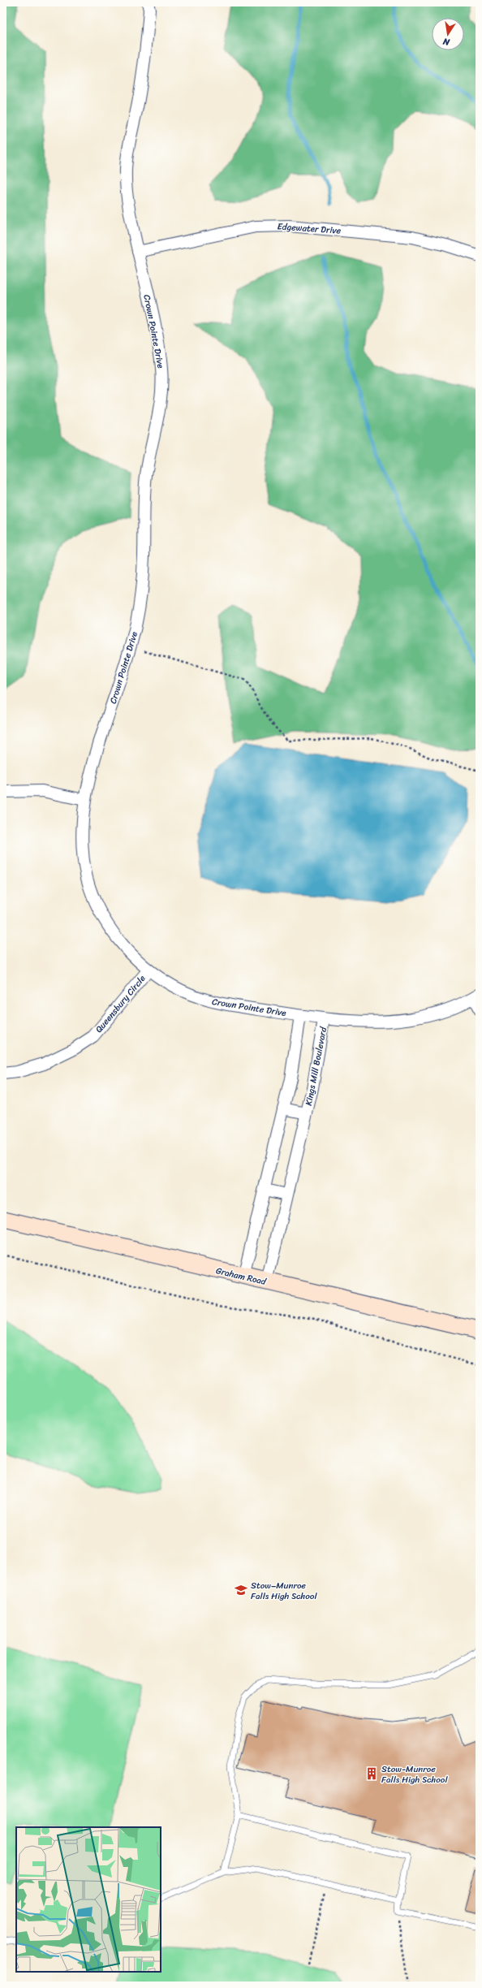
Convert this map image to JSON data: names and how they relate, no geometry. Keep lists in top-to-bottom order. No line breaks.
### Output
{"streets":{"main road":["Graham Road"],"street":["Edgewater Drive","Crown Pointe Drive","Queensbury Circle","Kings Mill Boulevard"]},"crossings":[["Edgewater Drive","Crown Pointe Drive"],["Crown Pointe Drive","Queensbury Circle"],["Crown Pointe Drive","Kings Mill Boulevard"],["Kings Mill Boulevard","Graham Road"]],"places":{"school or university":["Stow–Munroe Falls High School"],"building":["Stow-Munroe Falls High School"]},"north":"bottom"}
